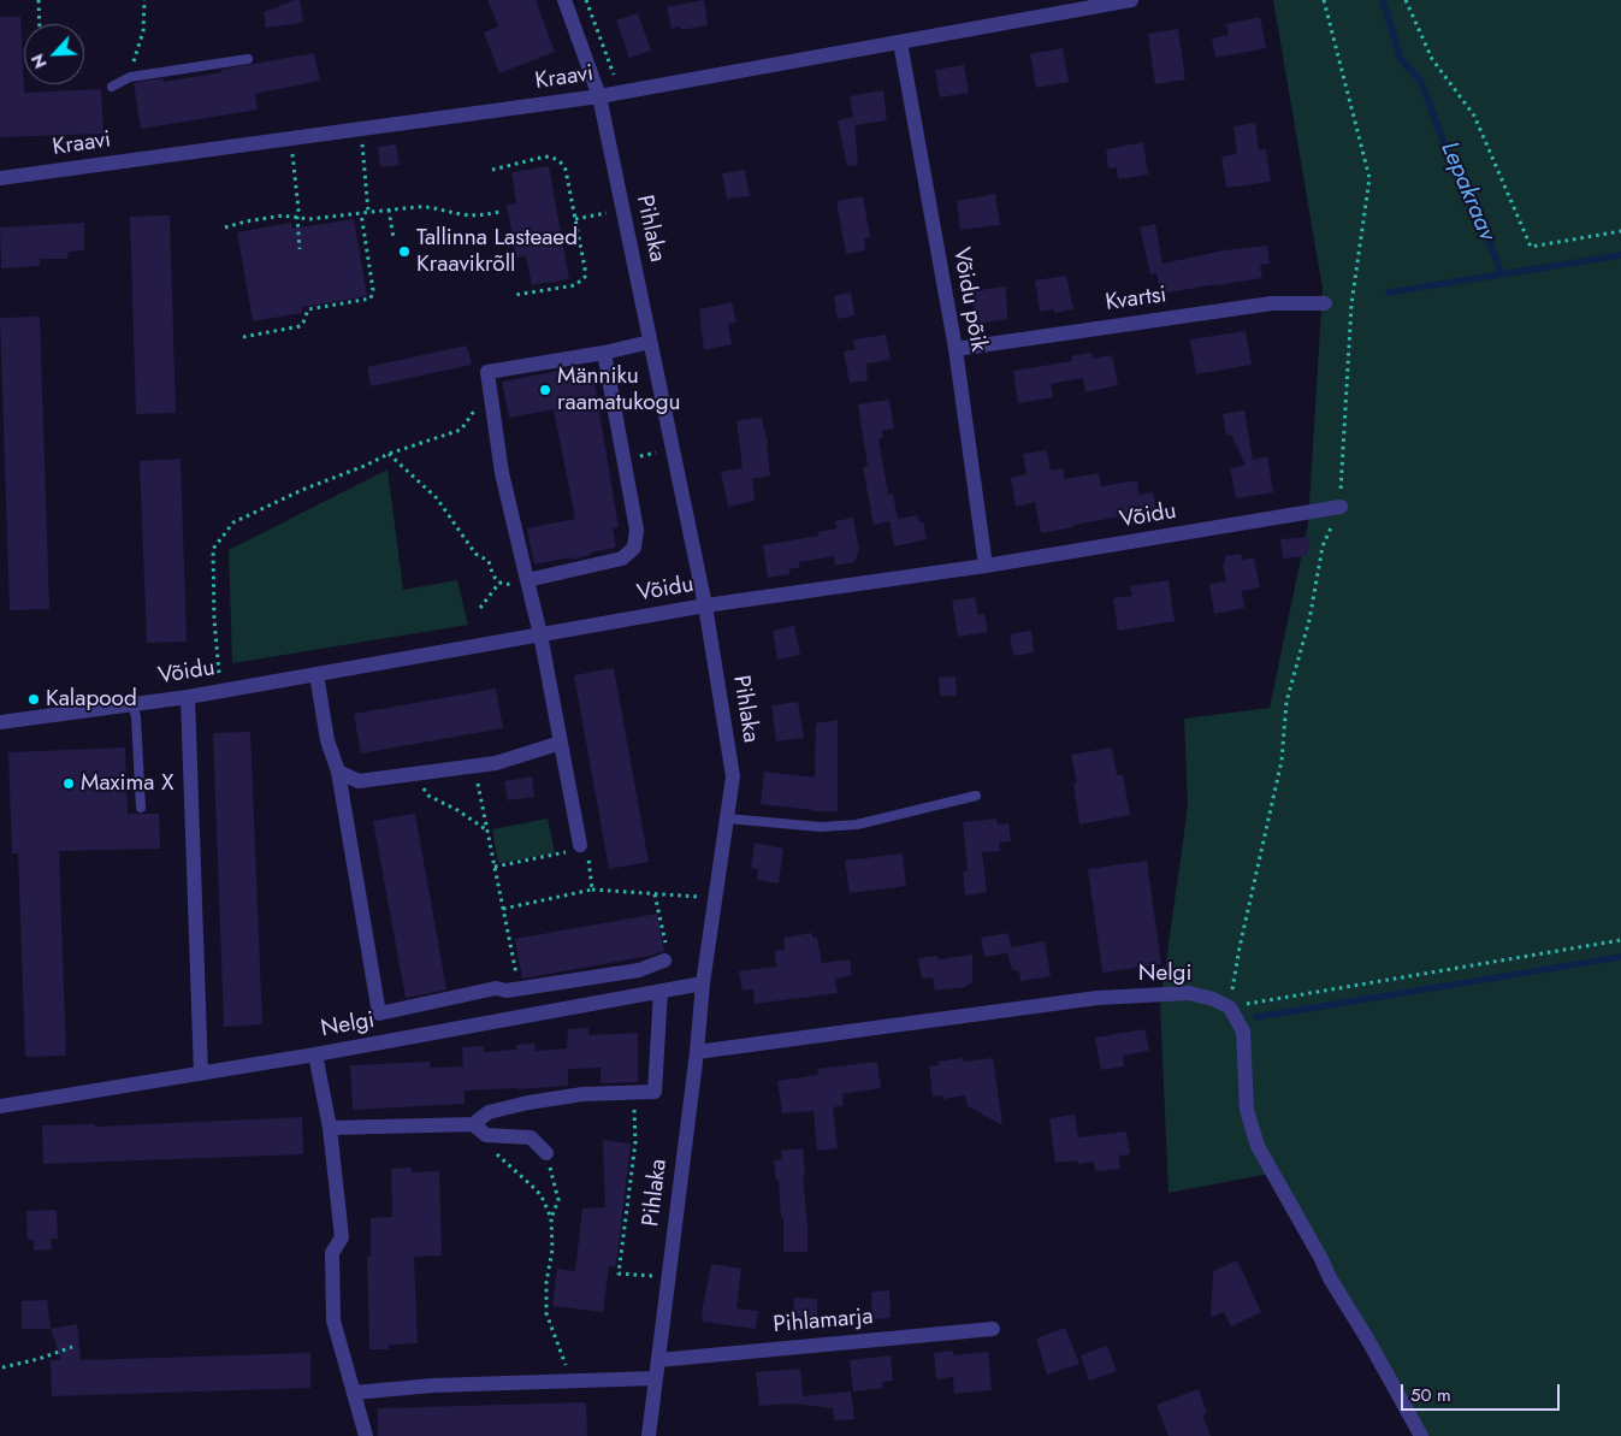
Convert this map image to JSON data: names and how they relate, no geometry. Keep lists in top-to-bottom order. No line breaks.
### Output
{"streets":{"street":["Kraavi","Pihlaka","Võidu põik","Kvartsi","Võidu","Nelgi","Pihlamarja"]},"crossings":[["Kraavi","Pihlaka"],["Kraavi","Võidu põik"],["Pihlaka","Võidu"],["Pihlaka","Nelgi"],["Pihlaka","Pihlamarja"],["Võidu põik","Kvartsi"],["Võidu põik","Võidu"]],"water":["Lepakraav"],"places":["Tallinna Lasteaed Kraavikrõll","Männiku raamatukogu","Kalapood","Maxima X"],"scale_bar":"50 m","north":"bottom left"}
